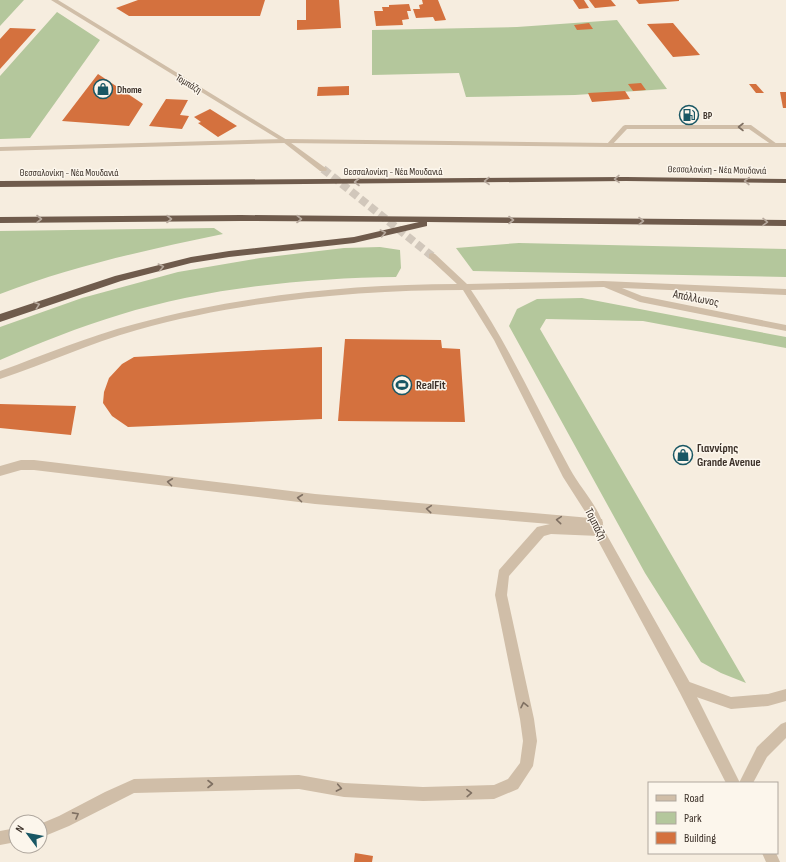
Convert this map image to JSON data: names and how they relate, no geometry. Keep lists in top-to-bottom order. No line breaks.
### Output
{"streets":{"highway":["Θεσσαλονίκη - Νέα Μουδανιά"],"street":["Τομπάζη","Απόλλωνος"]},"places":{"shop":["Dhome","Γιαννίρης Grande Avenue"],"fuel station":["BP"],"sports":["RealFit"]},"legend":["Road","Park","Building"],"north":"top left"}
